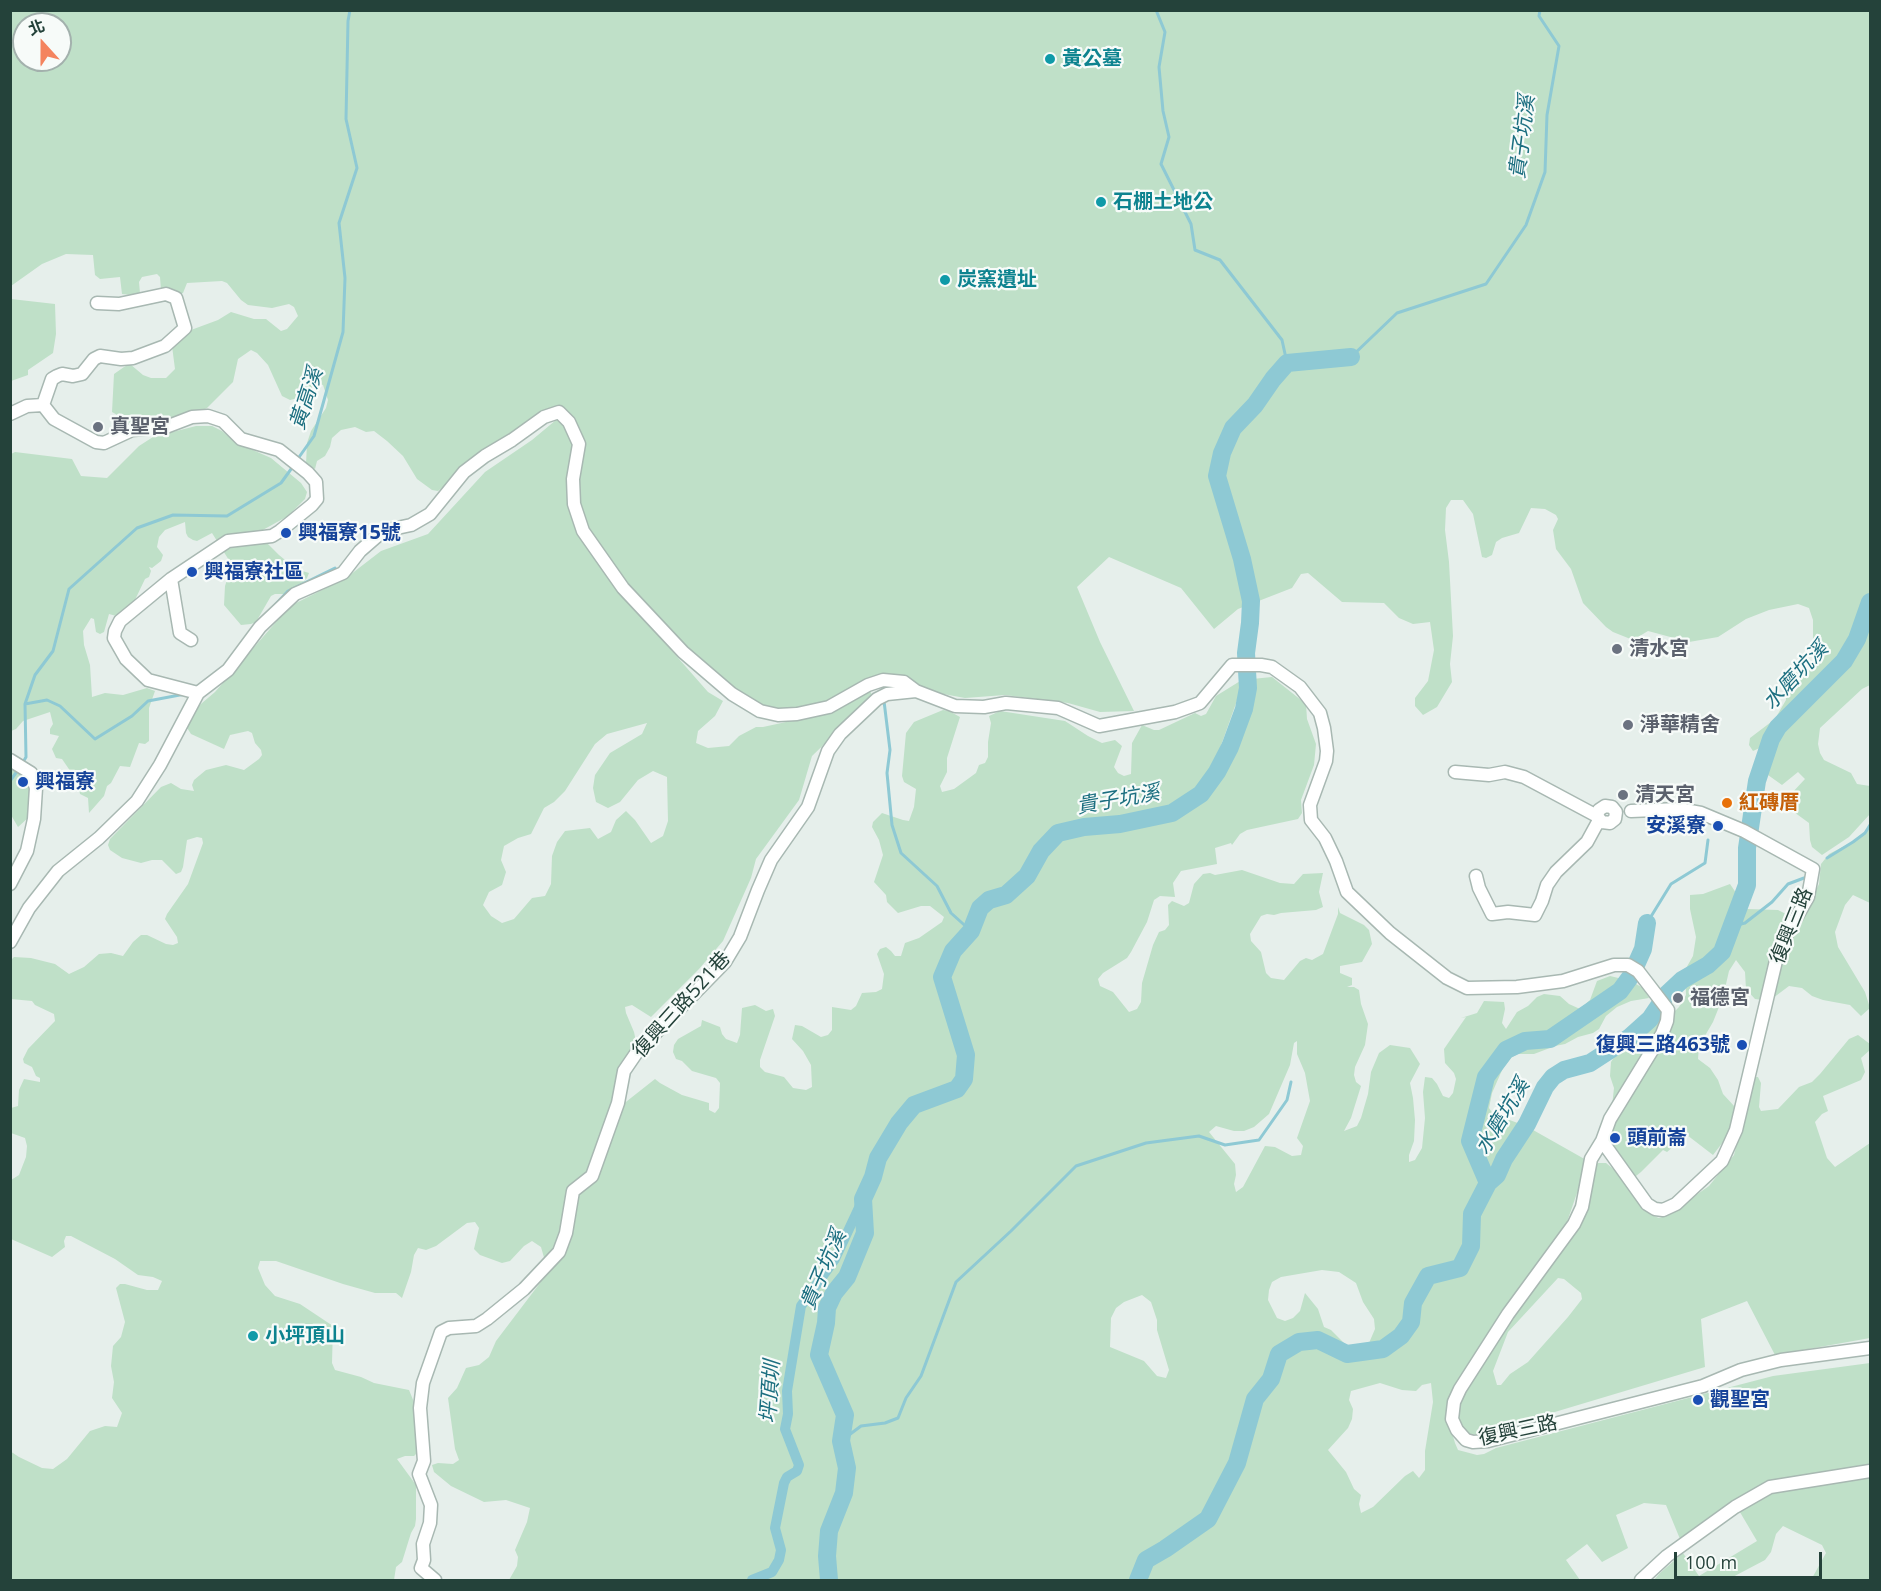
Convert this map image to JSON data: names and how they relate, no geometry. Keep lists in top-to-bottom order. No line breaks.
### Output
{"streets":{"street":["復興三路","復興三路521巷"]},"crossings":[["復興三路","復興三路521巷"]],"water":["貴子坑溪","黃高溪","水磨坑溪","坪頂圳"],"places":["黃公墓","石棚土地公","炭窯遺址","真聖宮","興福寮15號","興福寮社區","清水宮","淨華精舍","興福寮","清天宮","紅磚厝","安溪寮","福德宮","復興三路463號","頭前崙","小坪頂山","觀聖宮"],"scale_bar":"100 m","north":"top"}
